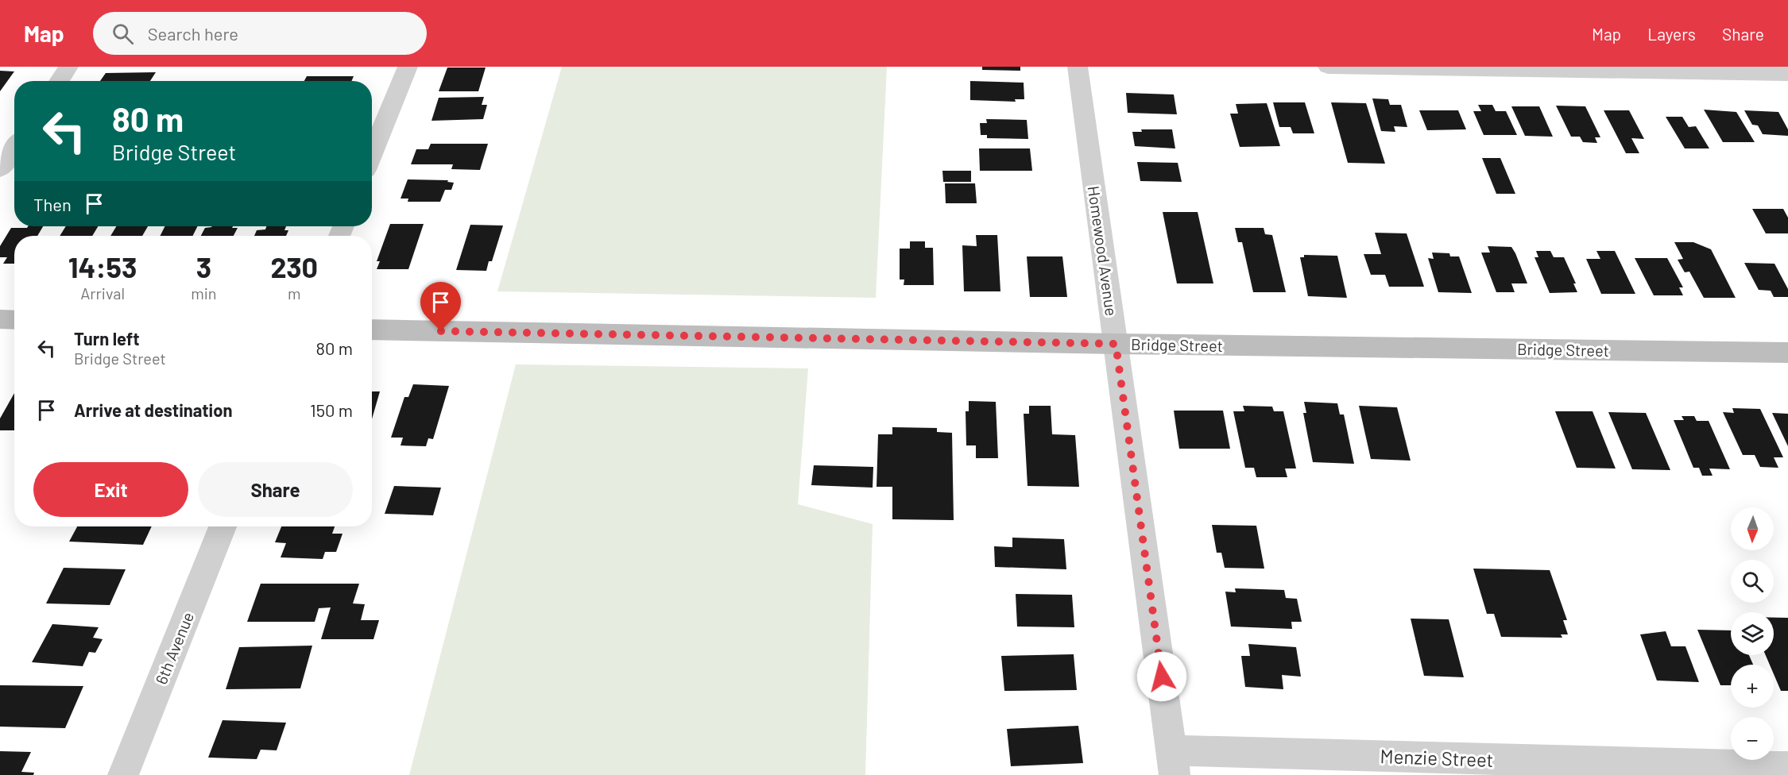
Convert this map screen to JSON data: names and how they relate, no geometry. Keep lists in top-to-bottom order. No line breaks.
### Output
{"streets":{"main road":["Bridge Street"],"street":["Homewood Avenue","6th Avenue","Menzie Street"]},"crossings":[["Homewood Avenue","Bridge Street"],["Homewood Avenue","Menzie Street"]],"north":"bottom","page":{"header":"Map","search":"Search here","nav":["Map","Layers","Share"],"turn":["80 m","Bridge Street"],"then":"Then","eta":["14:53","Arrival","3","min","230","m"],"list":[{"name":"Turn left","note":"Bridge Street","value":"80 m"},{"name":"Arrive at destination","value":"150 m"}],"buttons":["Exit","Share"],"map_buttons":["+","−"]}}
